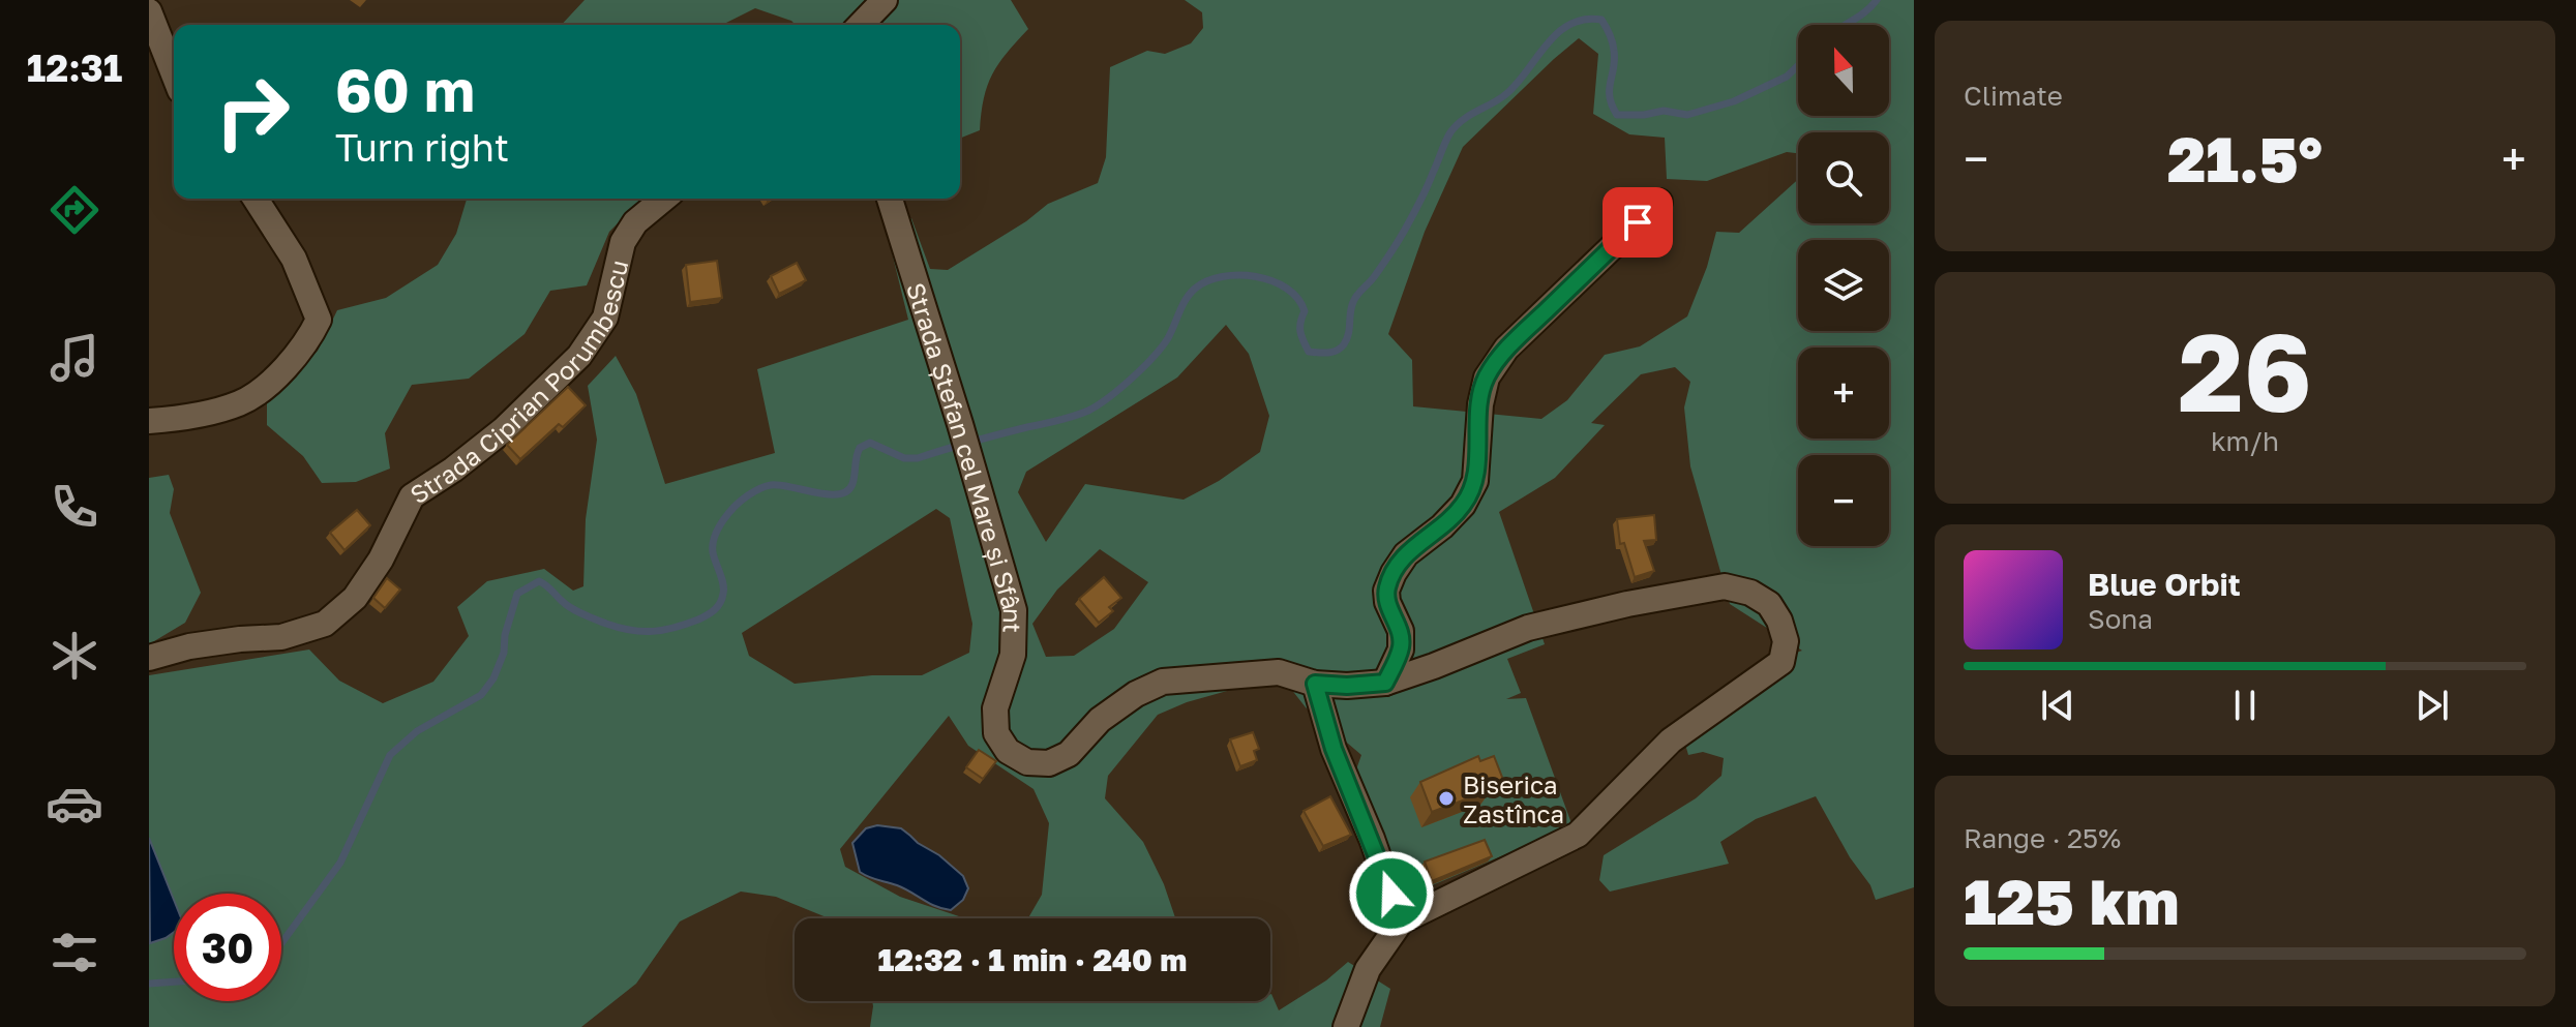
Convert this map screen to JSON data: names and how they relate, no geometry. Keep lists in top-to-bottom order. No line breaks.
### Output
{"streets":{"street":["Strada Ciprian Porumbescu","Strada Ștefan cel Mare și Sfânt"]},"places":["Biserica Zastînca"],"north":"top","page":{"tabs":"12:31","tile":["Climate",["26","km/h"],["Range · 25%","125 km"]],"map_buttons":["+","−"],"turn":["60 m","Turn right"],"heat":["−","21.5°","+"],"song":["Blue Orbit","Sona"],"limit":"30","trip":"12:32 · 1 min · 240 m"}}
